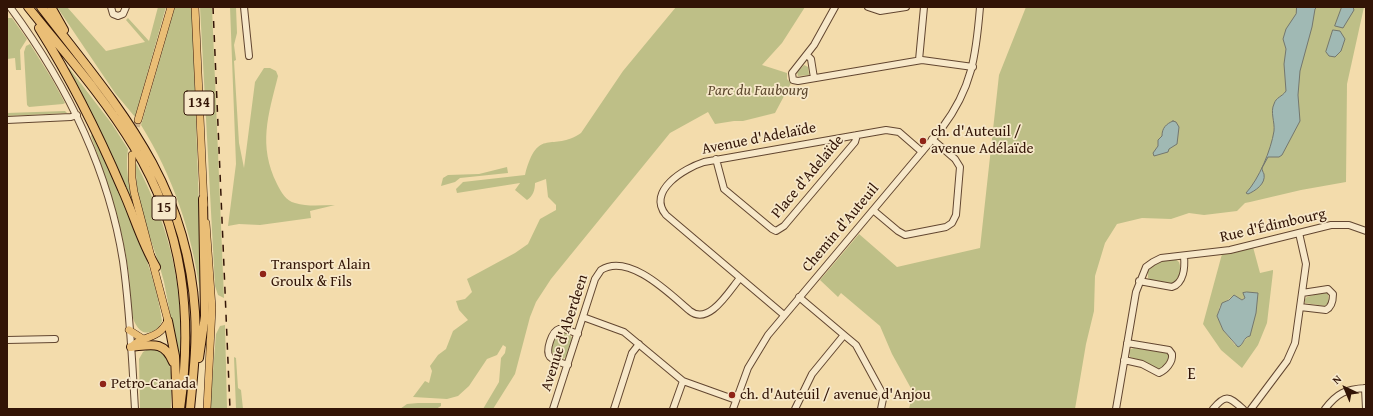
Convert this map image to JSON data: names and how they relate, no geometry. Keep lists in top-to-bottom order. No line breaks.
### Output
{"streets":{"highway":["15"],"main road":["134"],"street":["Avenue d'Adelaïde","Place d'Adelaïde","Rue d'Édimbourg","Chemin d'Auteuil","Avenue d'Aberdeen"]},"crossings":[["Avenue d'Adelaïde","Place d'Adelaïde"],["Avenue d'Adelaïde","Chemin d'Auteuil"],["Avenue d'Adelaïde","Avenue d'Aberdeen"]],"districts":["E"],"parks":["Parc du Faubourg"],"places":["ch. d'Auteuil / avenue Adélaïde","Transport Alain Groulx & Fils","Petro-Canada","ch. d'Auteuil / avenue d'Anjou"],"north":"top left"}
